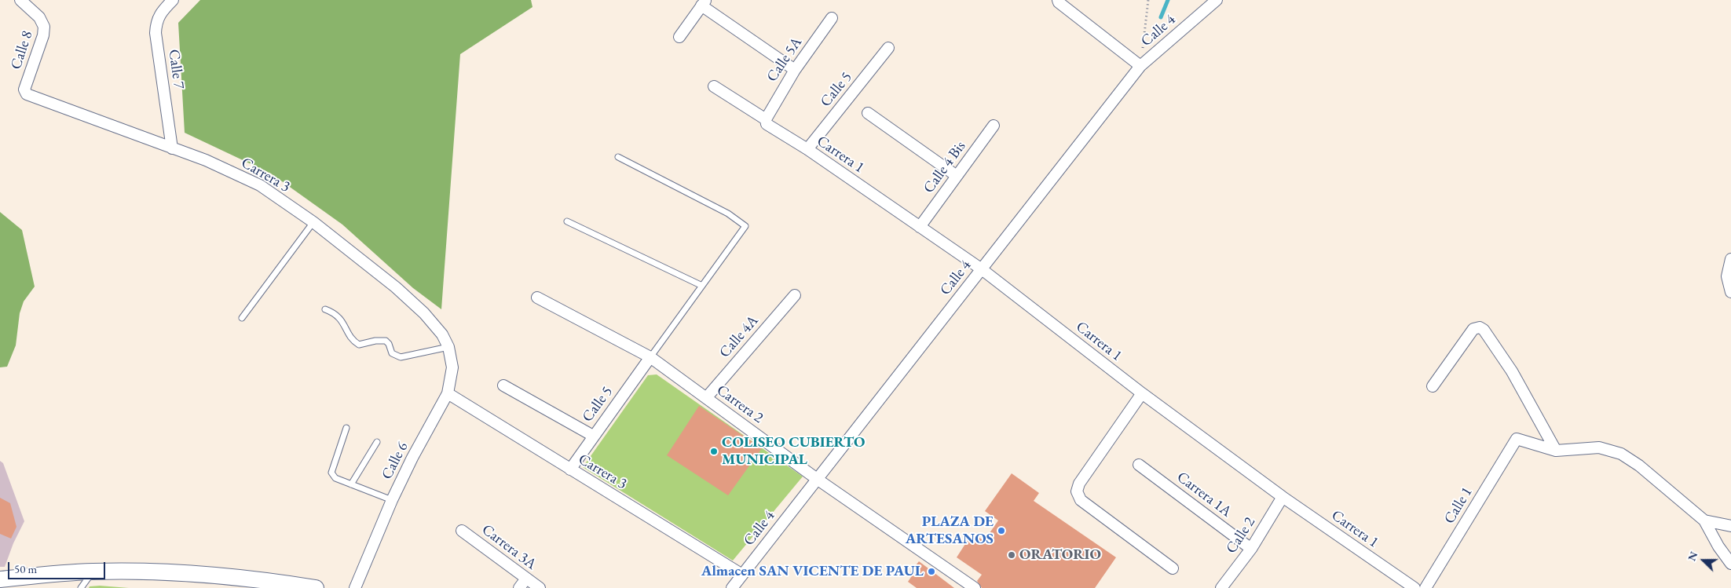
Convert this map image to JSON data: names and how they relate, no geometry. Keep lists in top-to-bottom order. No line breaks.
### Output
{"streets":{"street":["Calle 4","Calle 8","Calle 5A","Calle 7","Calle 5","Carrera 1","Calle 4 Bis","Carrera 3","Calle 4A","Carrera 2","Calle 6","Carrera 1A","Calle 1","Calle 2","Carrera 3A"]},"crossings":[["Calle 4","Carrera 1"],["Calle 4","Carrera 3"],["Calle 4","Carrera 2"],["Calle 8","Carrera 3"],["Calle 5A","Carrera 1"],["Calle 7","Carrera 3"],["Calle 5","Carrera 1"],["Calle 5","Carrera 3"],["Calle 5","Carrera 2"],["Carrera 1","Calle 4 Bis"],["Carrera 1","Calle 2"],["Carrera 3","Calle 6"],["Calle 4A","Carrera 2"],["Carrera 1A","Calle 2"]],"places":["COLISEO CUBIERTO MUNICIPAL","PLAZA DE ARTESANOS","ORATORIO","Almacen SAN VICENTE DE PAUL"],"scale_bar":"50 m","north":"left"}
